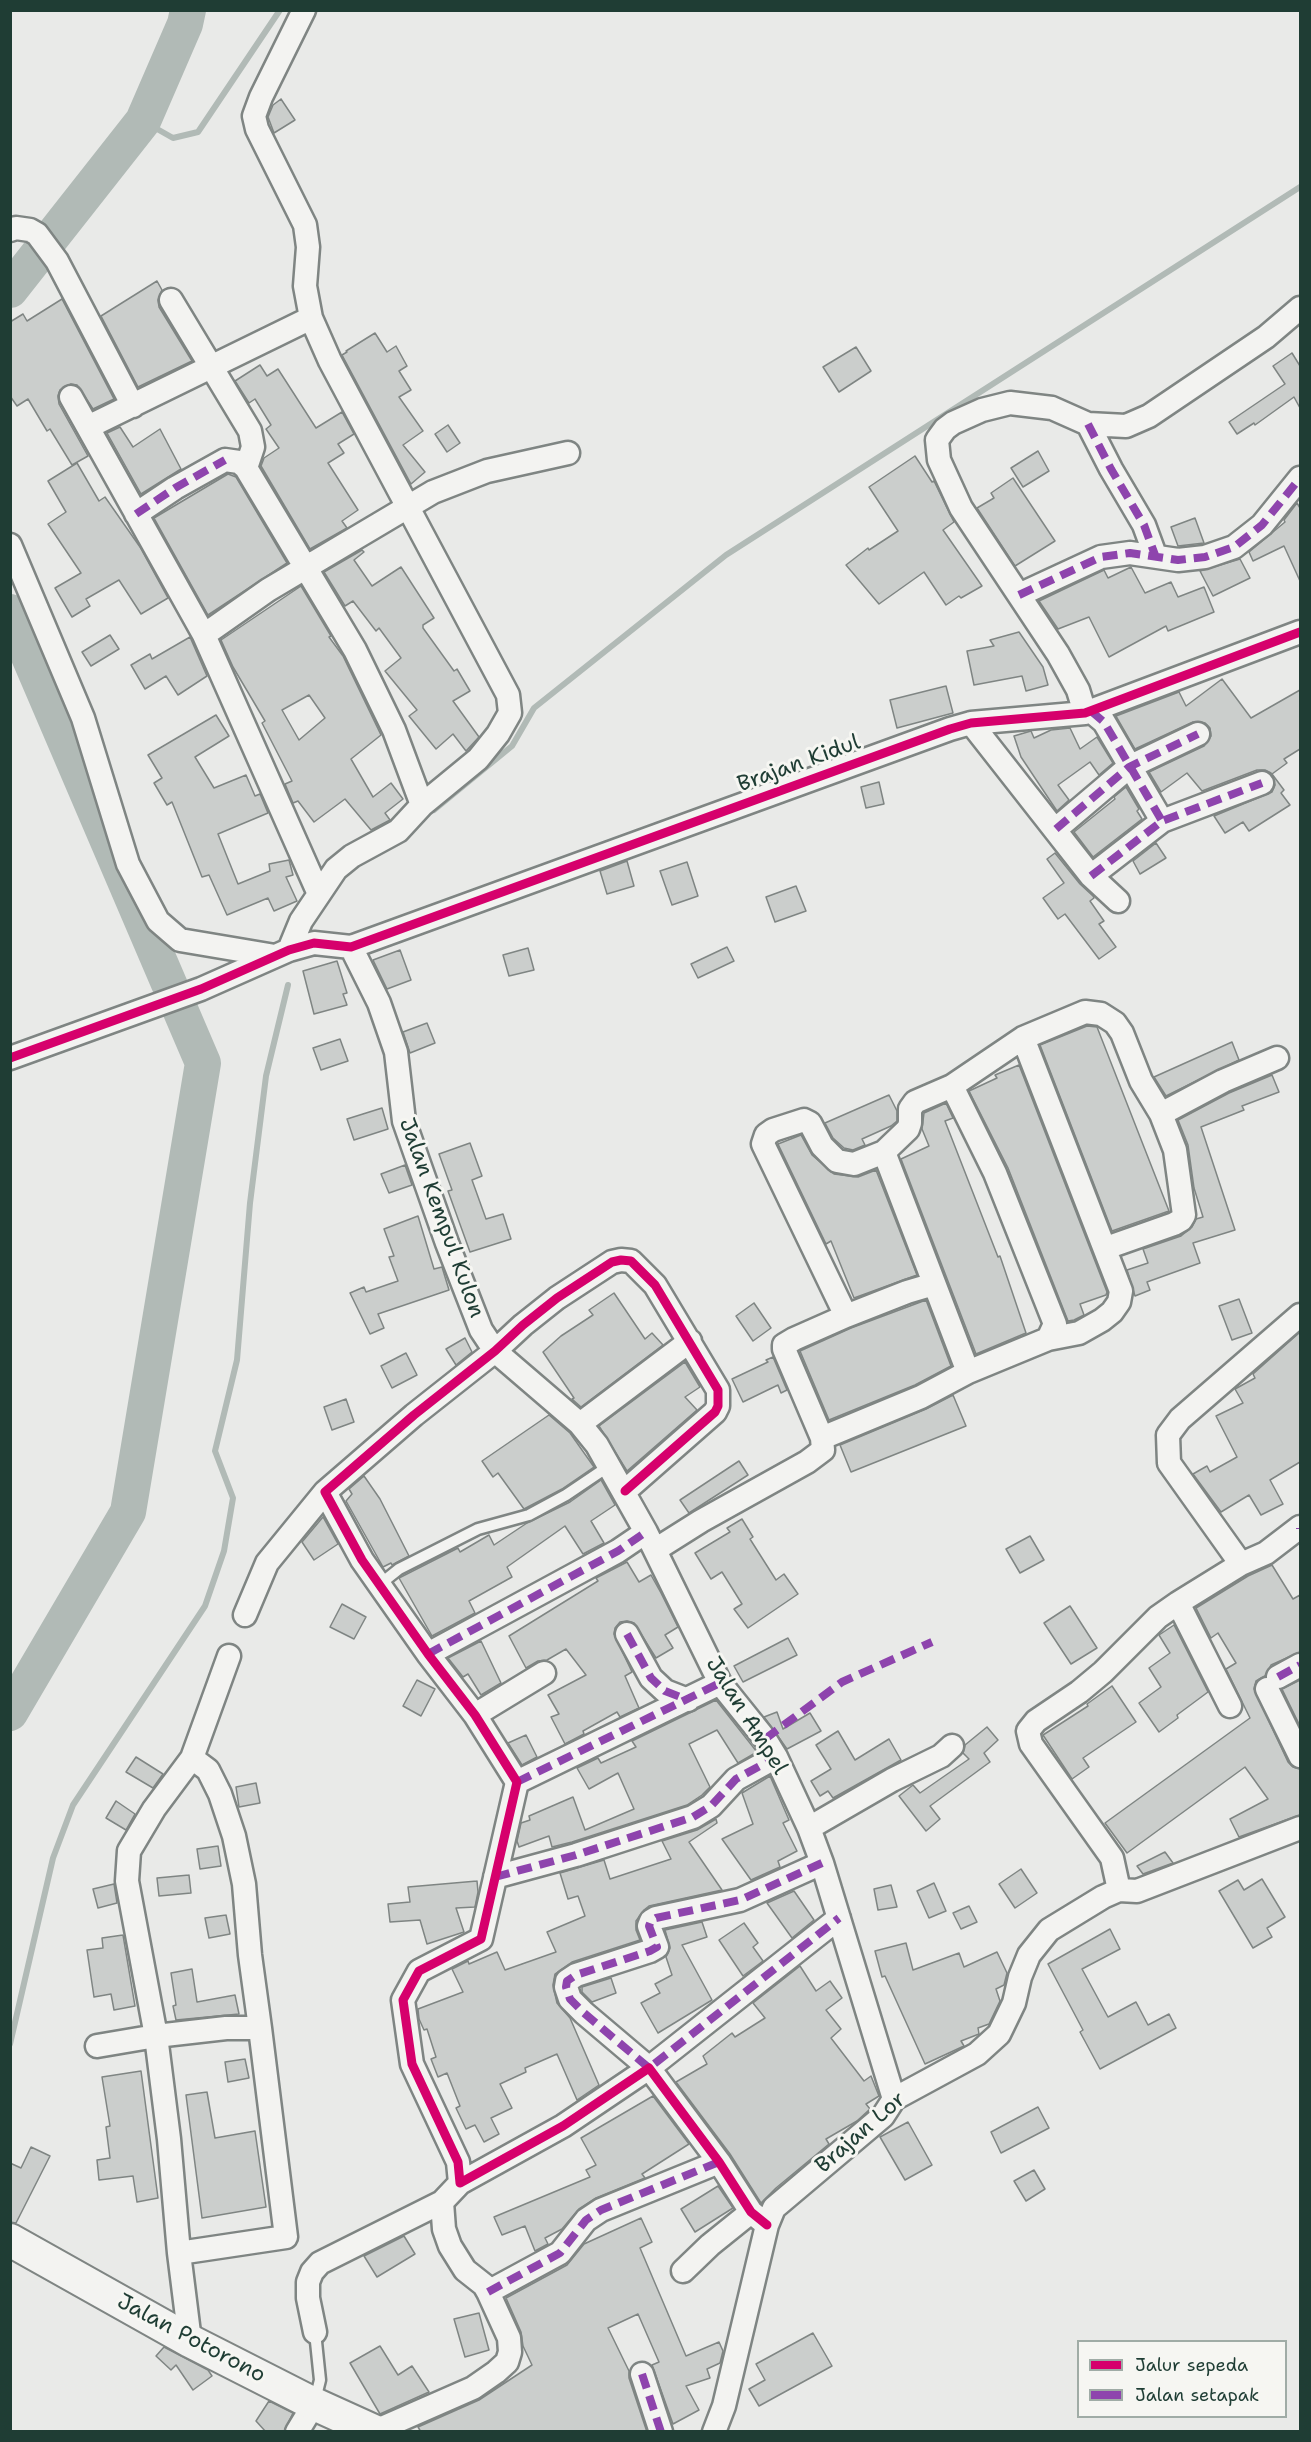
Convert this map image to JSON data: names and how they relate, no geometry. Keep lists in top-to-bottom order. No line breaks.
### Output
{"streets":{"street":["Brajan Kidul","Jalan Kempul Kulon","Jalan Ampel","Brajan Lor","Jalan Potorono"]},"crossings":[["Brajan Kidul","Jalan Kempul Kulon"],["Jalan Kempul Kulon","Jalan Ampel"],["Jalan Ampel","Brajan Lor"]],"legend":["Jalur sepeda","Jalan setapak"]}
